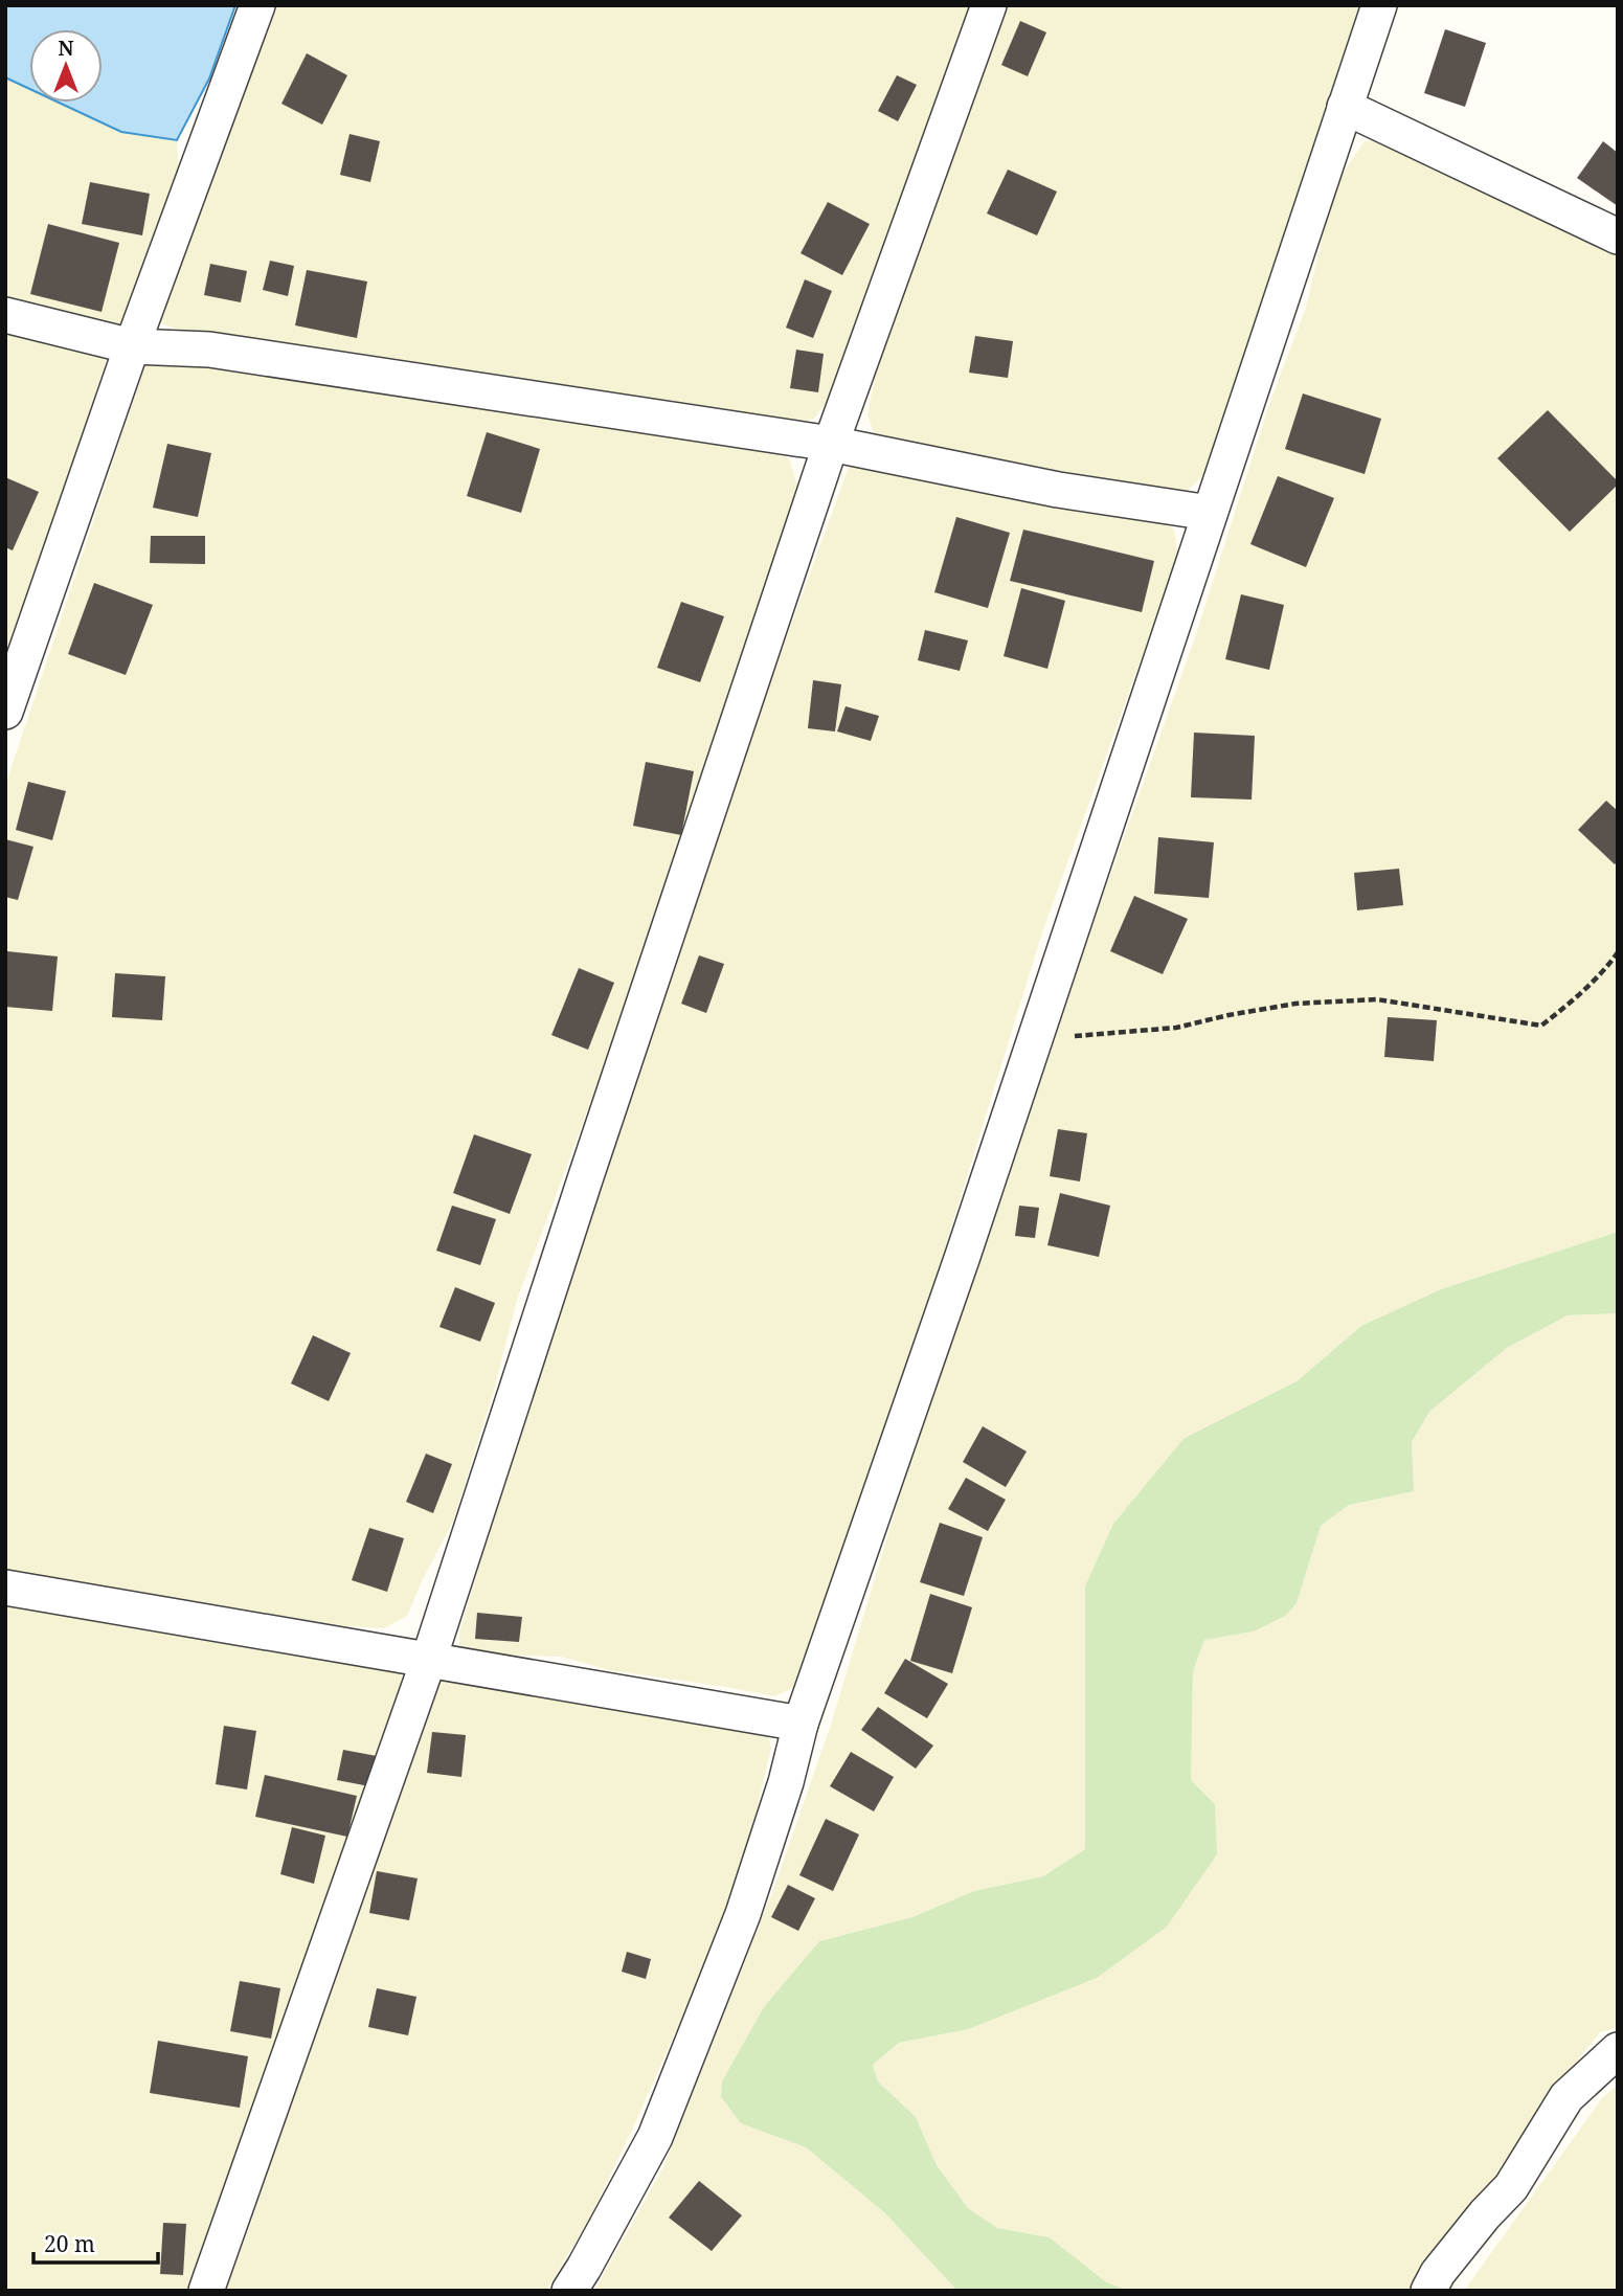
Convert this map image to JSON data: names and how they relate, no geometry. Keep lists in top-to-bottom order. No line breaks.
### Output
{"scale_bar":"20 m","north":"top"}
